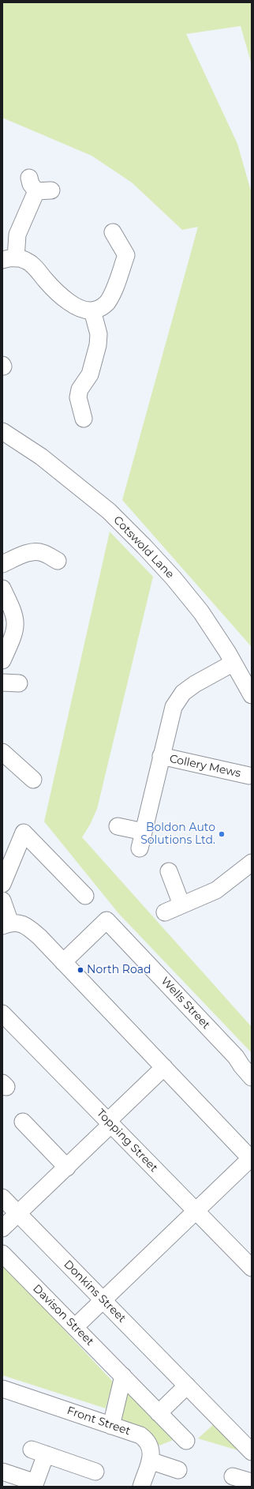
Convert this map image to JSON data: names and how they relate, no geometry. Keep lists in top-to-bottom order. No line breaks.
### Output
{"streets":{"street":["Cotswold Lane","Collery Mews","Wells Street","Topping Street","Donkins Street","Davison Street","Front Street"]},"crossings":[["Cotswold Lane","Collery Mews"]],"places":["Boldon Auto Solutions Ltd.","North Road"]}
